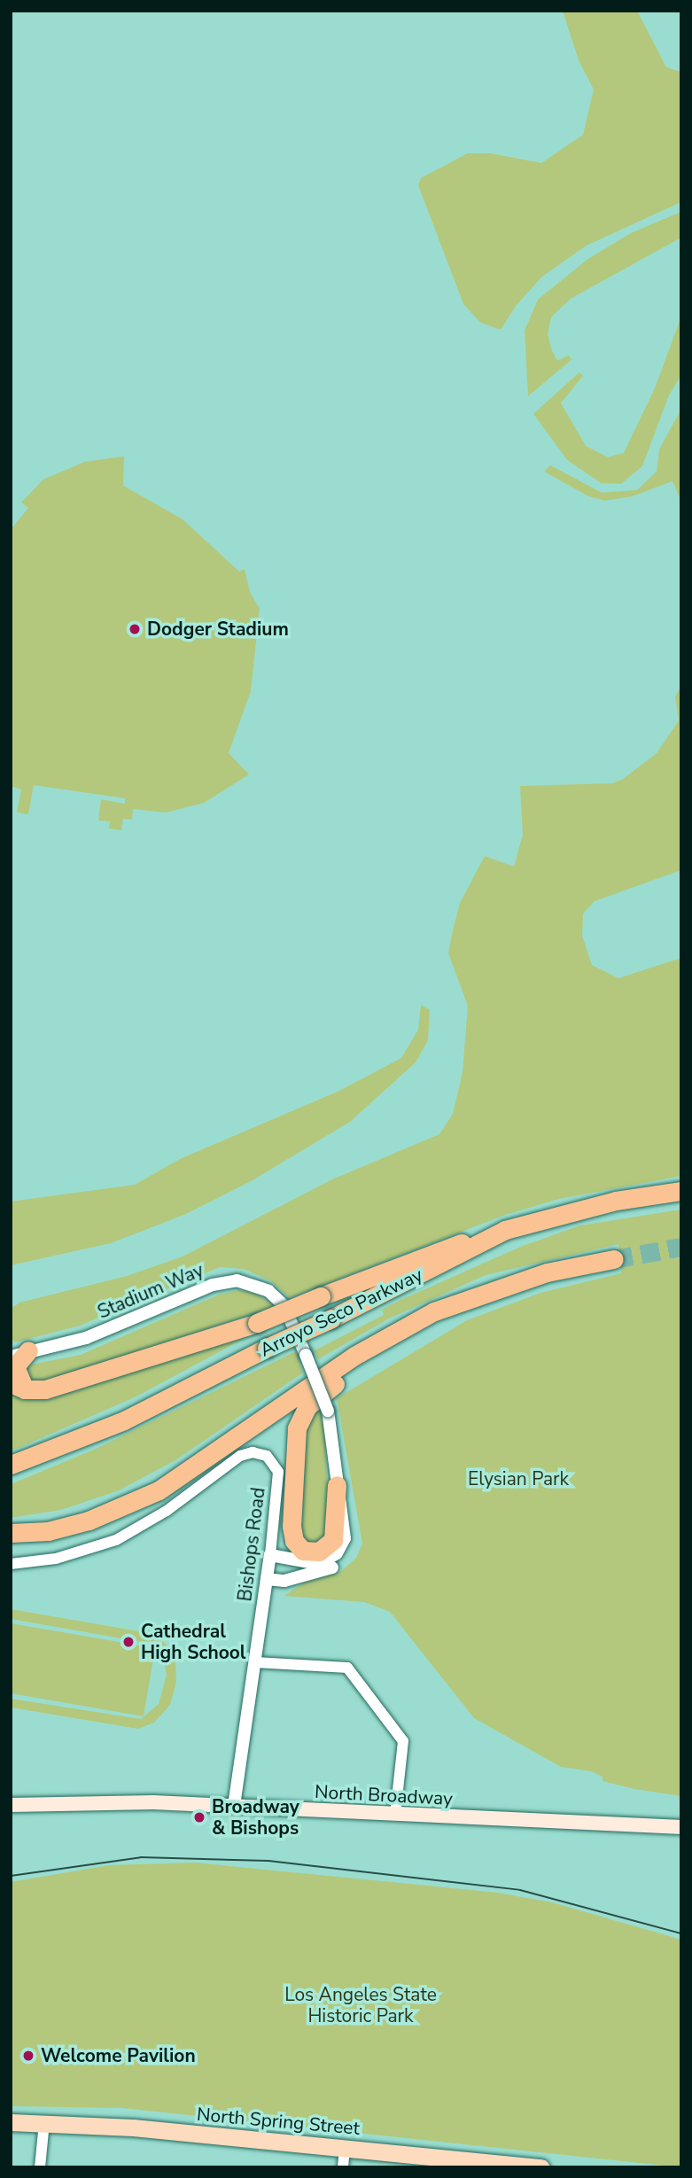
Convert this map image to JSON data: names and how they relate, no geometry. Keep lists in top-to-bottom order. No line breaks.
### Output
{"streets":{"highway":["Arroyo Seco Parkway"],"main road":["North Broadway","North Spring Street"],"street":["Stadium Way","Bishops Road"]},"crossings":[["Stadium Way","Bishops Road"],["Bishops Road","North Broadway"]],"parks":["Elysian Park","Los Angeles State Historic Park"],"places":["Dodger Stadium","Cathedral High School","Broadway & Bishops","Welcome Pavilion"]}
